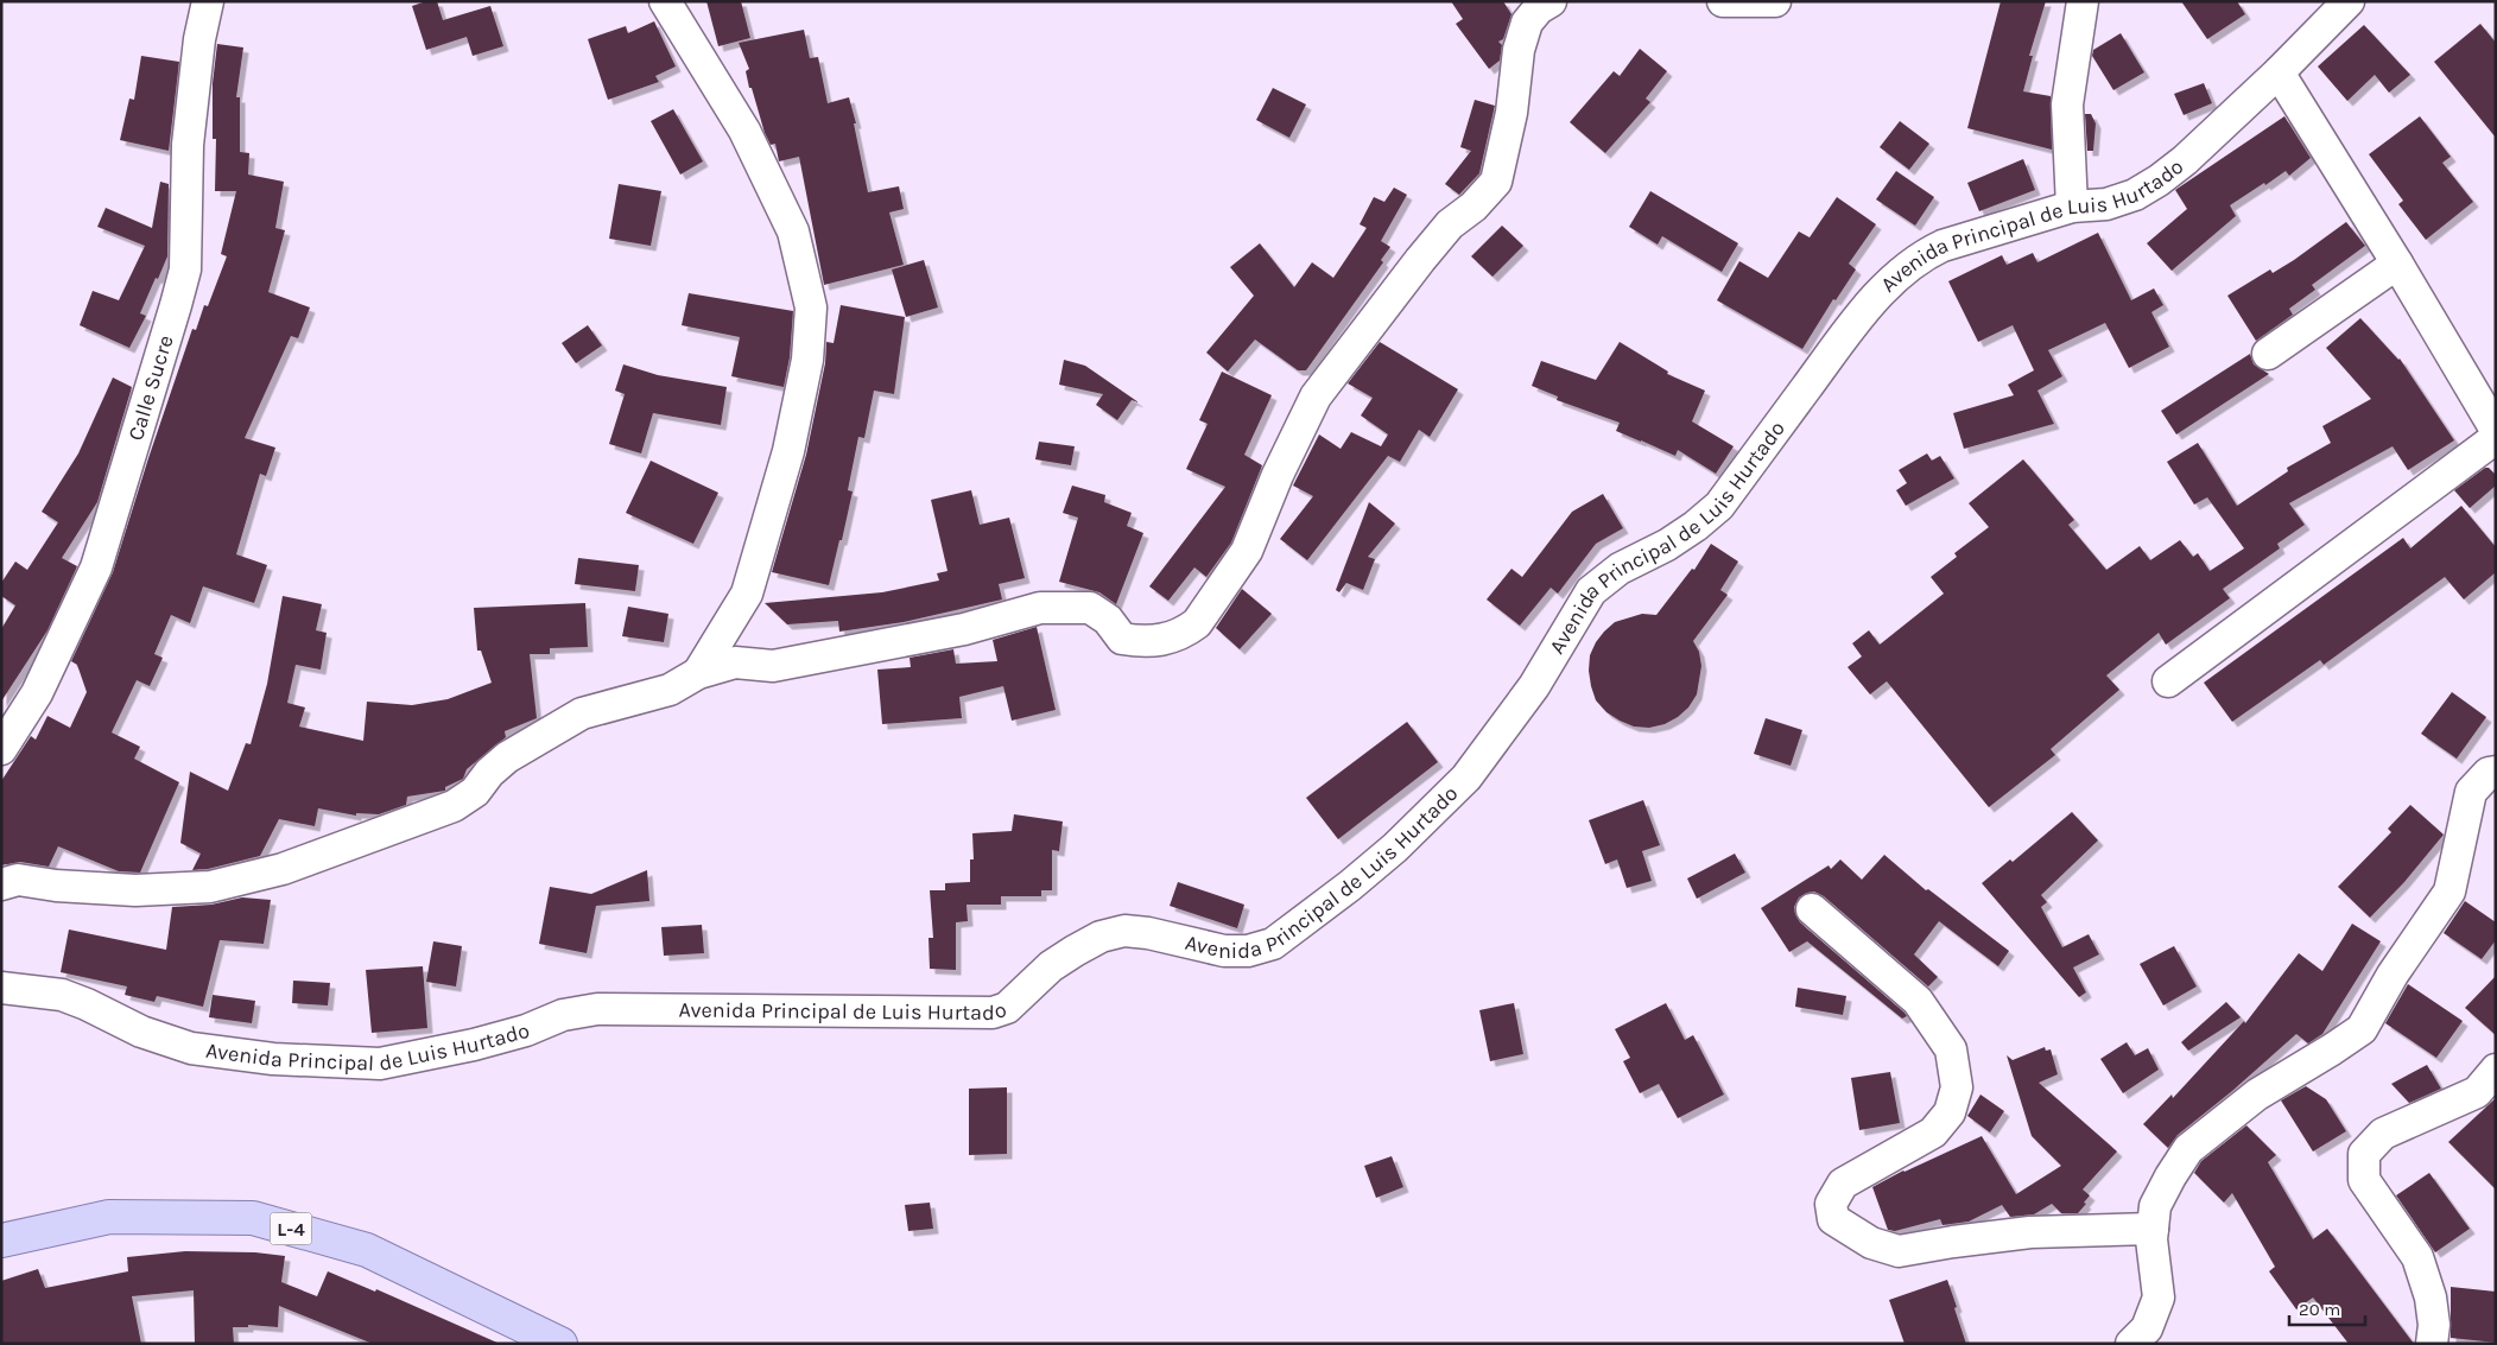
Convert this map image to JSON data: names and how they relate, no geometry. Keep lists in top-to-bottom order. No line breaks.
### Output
{"streets":{"main road":["L-4"],"street":["Avenida Principal de Luis Hurtado","Calle Sucre"]},"scale_bar":"20 m"}
